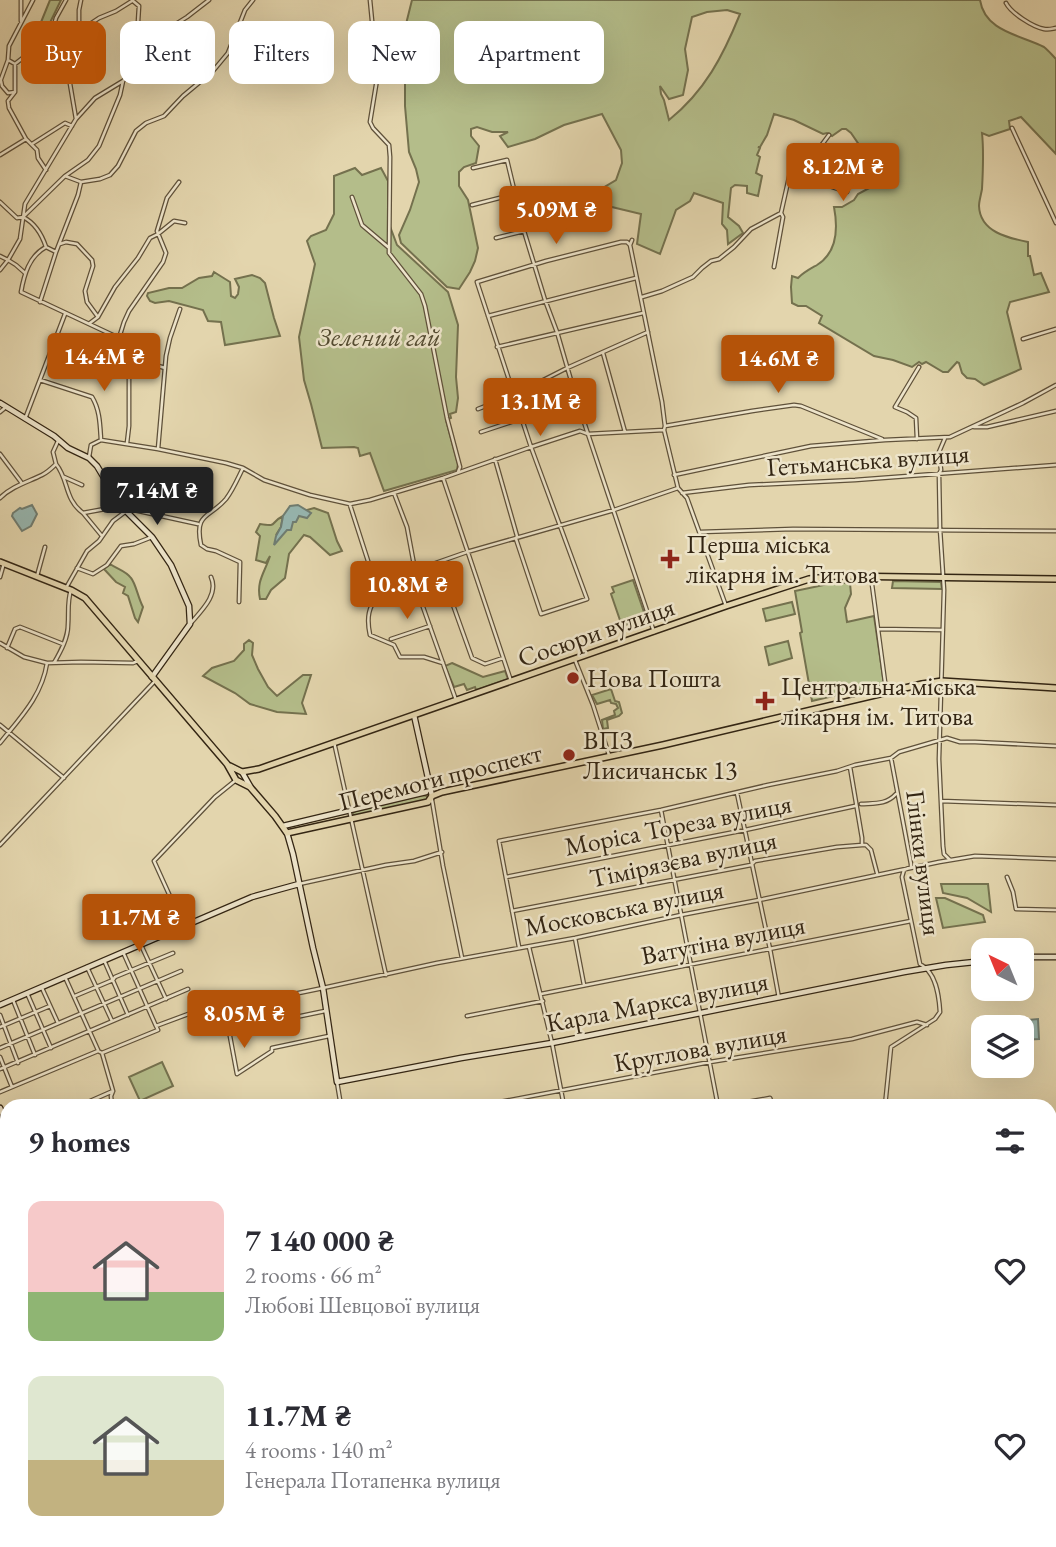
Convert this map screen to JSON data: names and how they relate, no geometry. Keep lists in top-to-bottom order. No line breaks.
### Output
{"streets":{"main road":["Сосюри вулиця","Перемоги проспект"],"street":["Гетьманська вулиця","Моріса Тореза вулиця","Тімірязєва вулиця","Глінки вулиця","Московська вулиця","Ватутіна вулиця","Карла Маркса вулиця","Круглова вулиця"]},"crossings":[["Глінки вулиця","Московська вулиця"],["Глінки вулиця","Ватутіна вулиця"],["Глінки вулиця","Карла Маркса вулиця"]],"parks":["Зелений гай"],"places":{"health":["Перша міська лікарня ім. Титова","Центральна міська лікарня ім. Титова"],"other":["Нова Пошта","ВПЗ Лисичанськ 13"]},"north":"top left","page":{"chip":["Buy","Rent","Filters","New","Apartment"],"price":["8.12M ₴","5.09M ₴","14.4M ₴","14.6M ₴","13.1M ₴","7.14M ₴","10.8M ₴","11.7M ₴","8.05M ₴"],"heading":"9 homes","list":[{"name":"7 140 000 ₴","note":"2 rooms · 66 m² · Любові Шевцової вулиця"},{"name":"11.7M ₴","note":"4 rooms · 140 m² · Генерала Потапенка вулиця"}]}}
